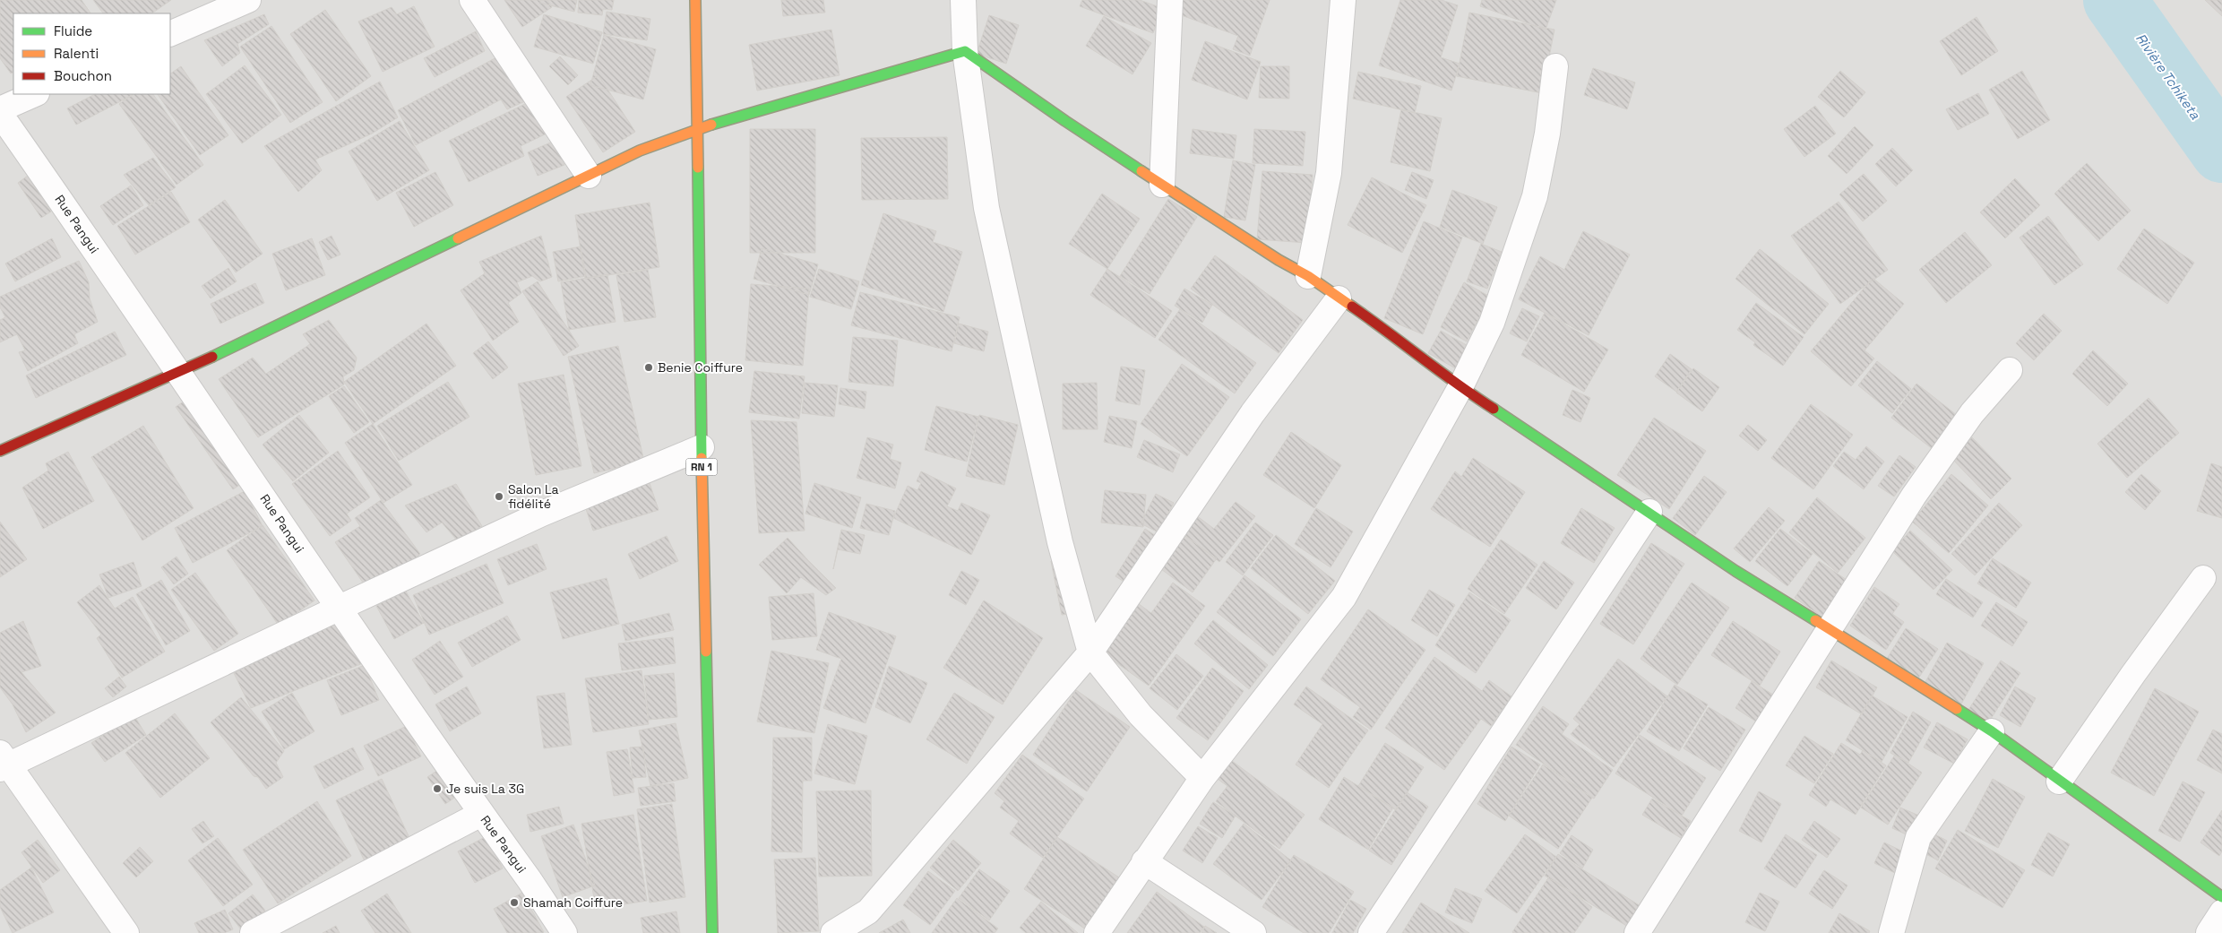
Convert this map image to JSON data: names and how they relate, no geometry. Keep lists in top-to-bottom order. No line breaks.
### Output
{"streets":{"main road":["RN 1"],"street":["Rue Pangui"]},"water":["Rivière Tchiketa"],"places":["Benie Coiffure","Salon La fidélité","Je suis La 3G","Shamah Coiffure"],"legend":["Fluide","Ralenti","Bouchon"]}
